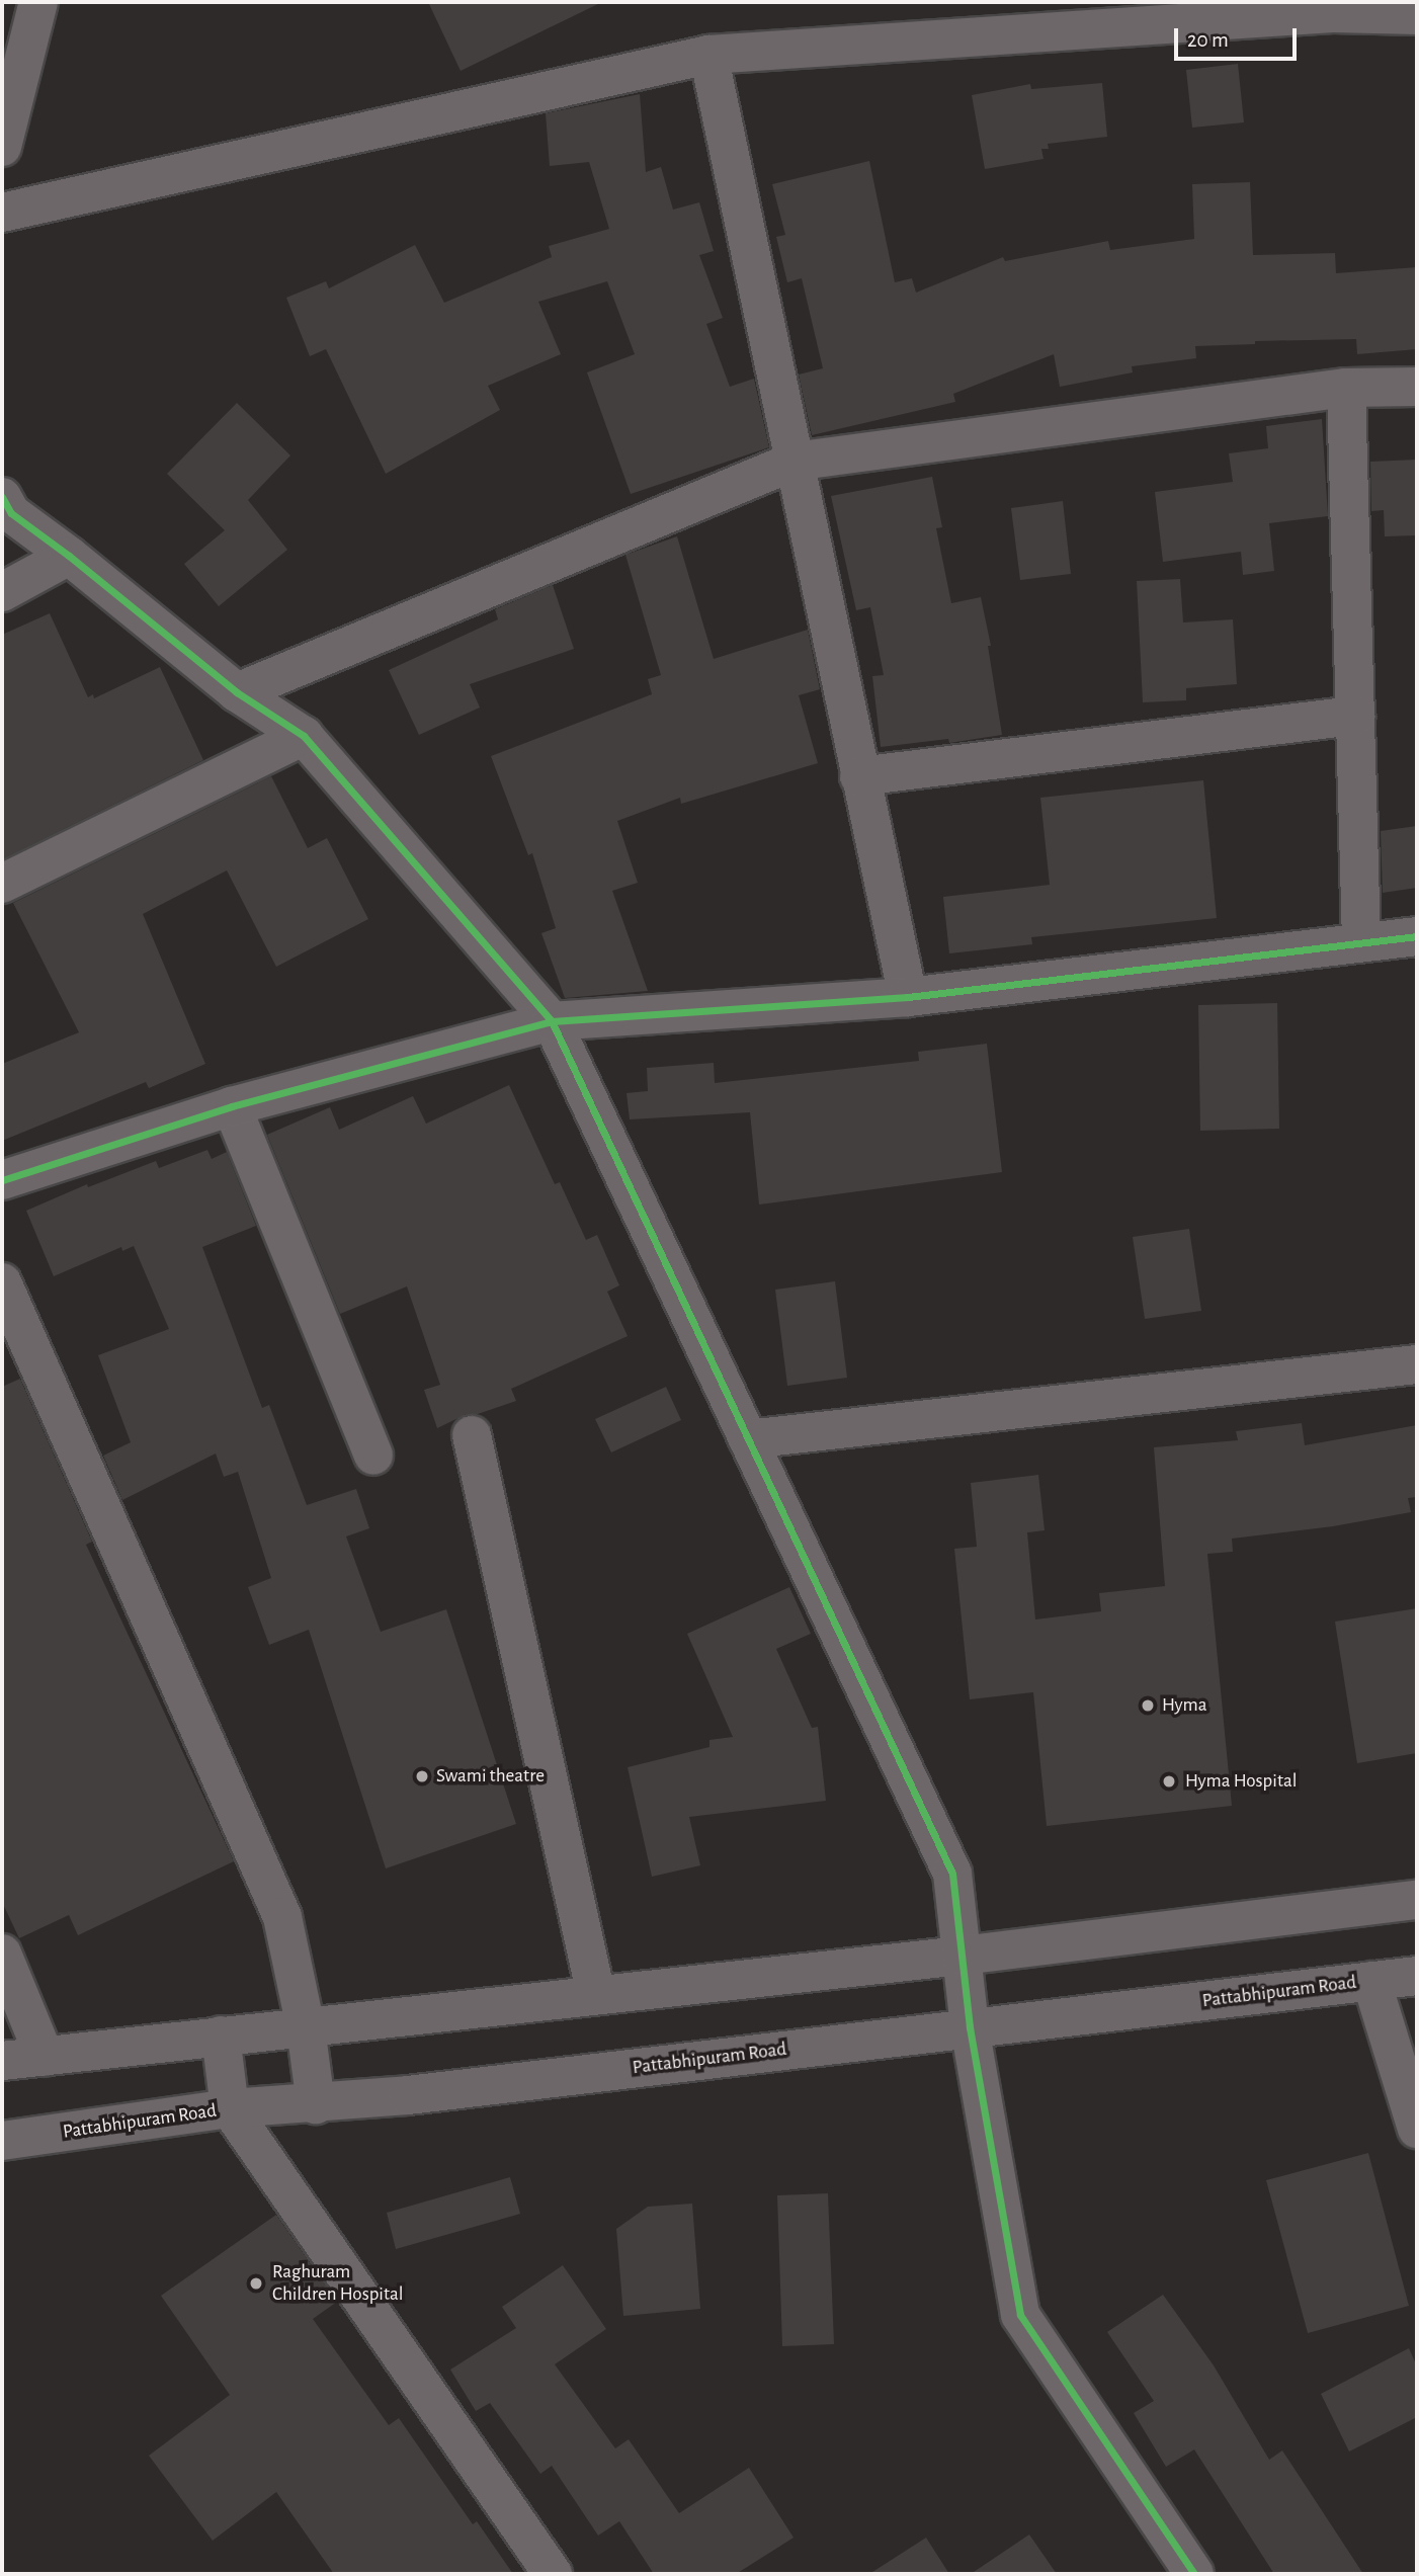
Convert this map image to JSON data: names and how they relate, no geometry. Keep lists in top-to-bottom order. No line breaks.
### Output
{"streets":{"street":["Pattabhipuram Road"]},"places":["Hyma","Swami theatre","Hyma Hospital","Raghuram Children Hospital"],"scale_bar":"20 m"}
